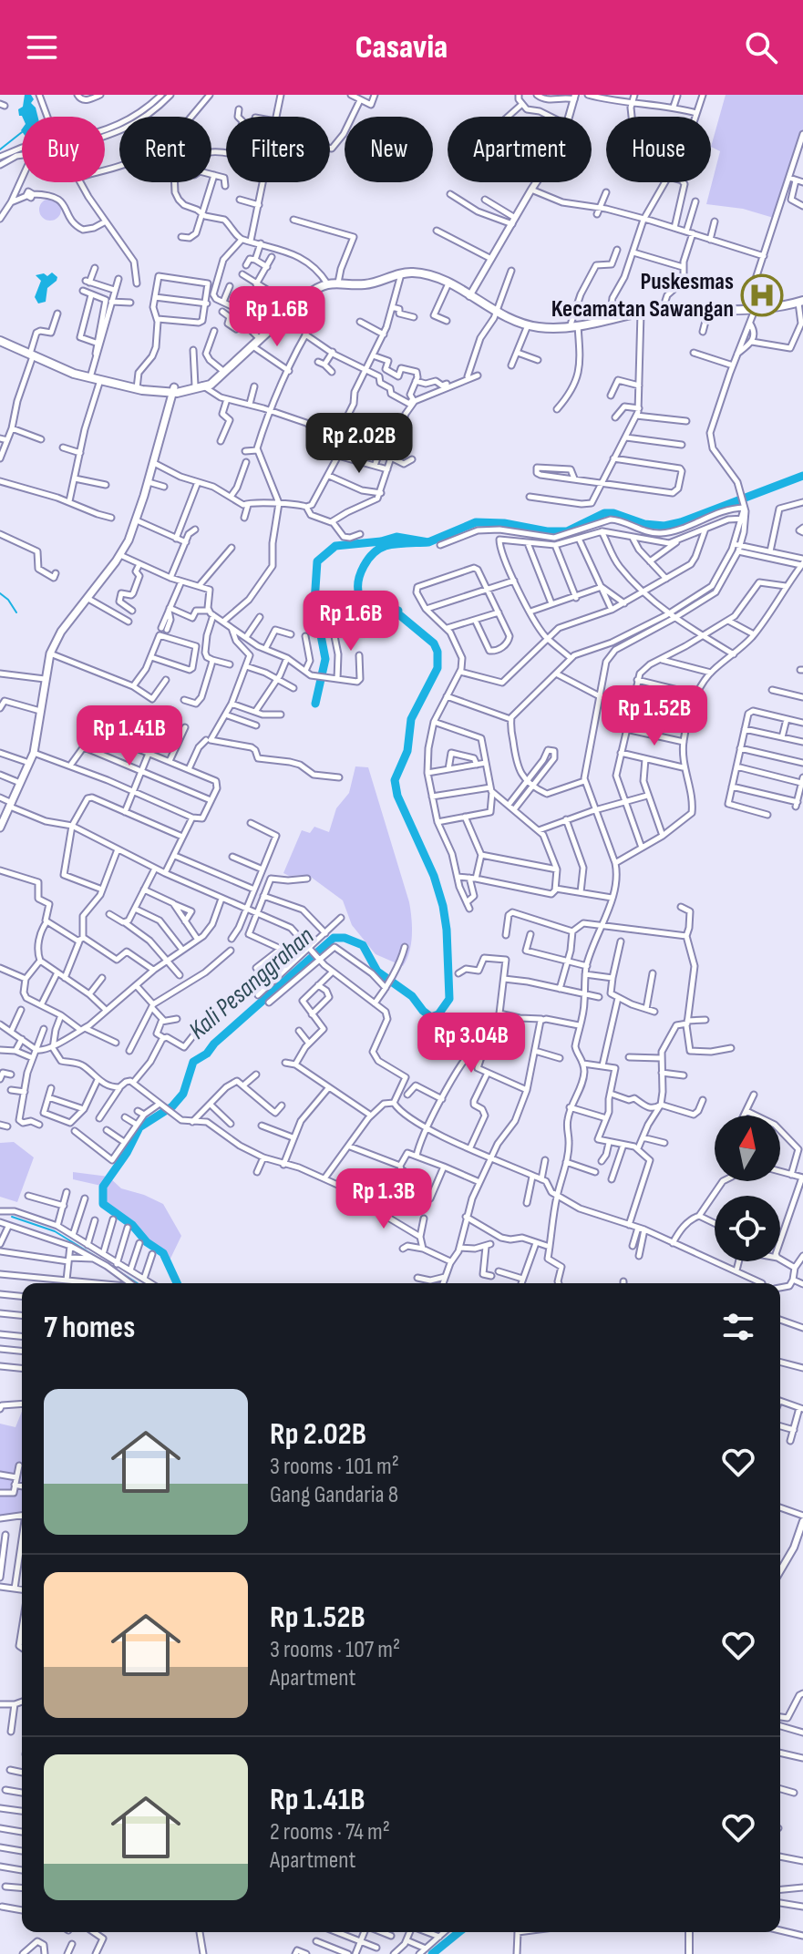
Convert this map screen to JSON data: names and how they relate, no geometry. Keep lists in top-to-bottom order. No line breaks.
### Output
{"water":["Kali Pesanggrahan"],"places":{"hospital":["Puskesmas Kecamatan Sawangan"]},"north":"top","page":{"header":"Casavia","chip":["Buy","Rent","Filters","New","Apartment","House"],"price":["Rp 1.6B","Rp 2.02B","Rp 1.6B","Rp 1.52B","Rp 1.41B","Rp 3.04B","Rp 1.3B"],"heading":"7 homes","list":[{"name":"Rp 2.02B","note":"3 rooms · 101 m² · Gang Gandaria 8"},{"name":"Rp 1.52B","note":"3 rooms · 107 m² · Apartment"},{"name":"Rp 1.41B","note":"2 rooms · 74 m² · Apartment"}]}}
